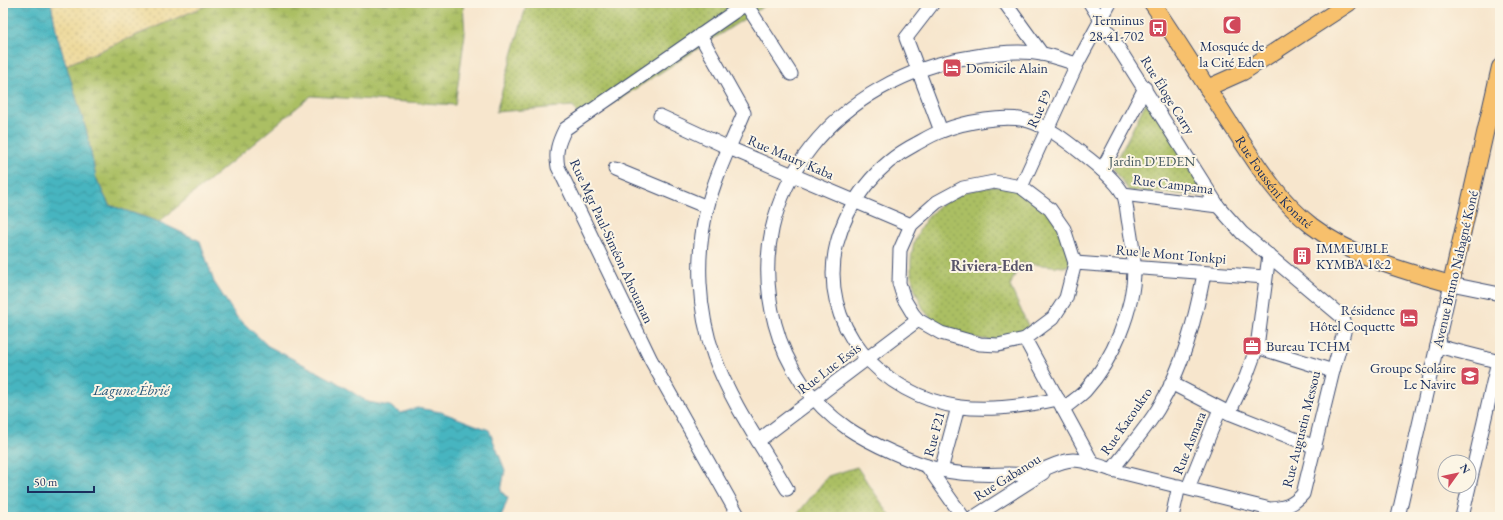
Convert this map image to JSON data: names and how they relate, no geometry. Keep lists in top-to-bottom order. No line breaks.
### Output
{"streets":{"main road":["Rue Fousséni Konaté","Avenue Bruno Nabagné Koné"],"street":["Rue Éloge Carry","Rue F9","Rue Maury Kaba","Rue Campama","Rue Mgr Paul-Siméon Ahouanan","Rue le Mont Tonkpi","Rue Luc Essis","Rue Kacoukro","Rue Augustin Messou","Rue F21","Rue Asmara","Rue Gabanou"]},"crossings":[["Rue Éloge Carry","Rue F9"],["Rue Éloge Carry","Rue Campama"],["Rue Éloge Carry","Rue Augustin Messou"],["Rue Éloge Carry","Rue Asmara"],["Rue F9","Rue Kacoukro"],["Rue Maury Kaba","Rue Kacoukro"],["Rue Fousséni Konaté","Avenue Bruno Nabagné Koné"],["Rue le Mont Tonkpi","Rue Kacoukro"],["Rue le Mont Tonkpi","Rue Asmara"],["Rue Luc Essis","Rue Kacoukro"],["Rue Kacoukro","Rue Augustin Messou"],["Rue Kacoukro","Rue F21"],["Rue Kacoukro","Rue Gabanou"],["Rue Augustin Messou","Rue Asmara"]],"districts":["Riviera-Eden"],"water":["Lagune Ébrié"],"parks":["Jardin D'EDEN"],"places":{"mosque":["Mosquée de la Cité Eden"],"bus stop":["Terminus 28-41-702"],"hotel":["Domicile Alain","Résidence Hôtel Coquette"],"building":["IMMEUBLE KYMBA 1&2"],"office":["Bureau TCHM"],"school or university":["Groupe Scolaire Le Navire"]},"scale_bar":"50 m","north":"top right"}
